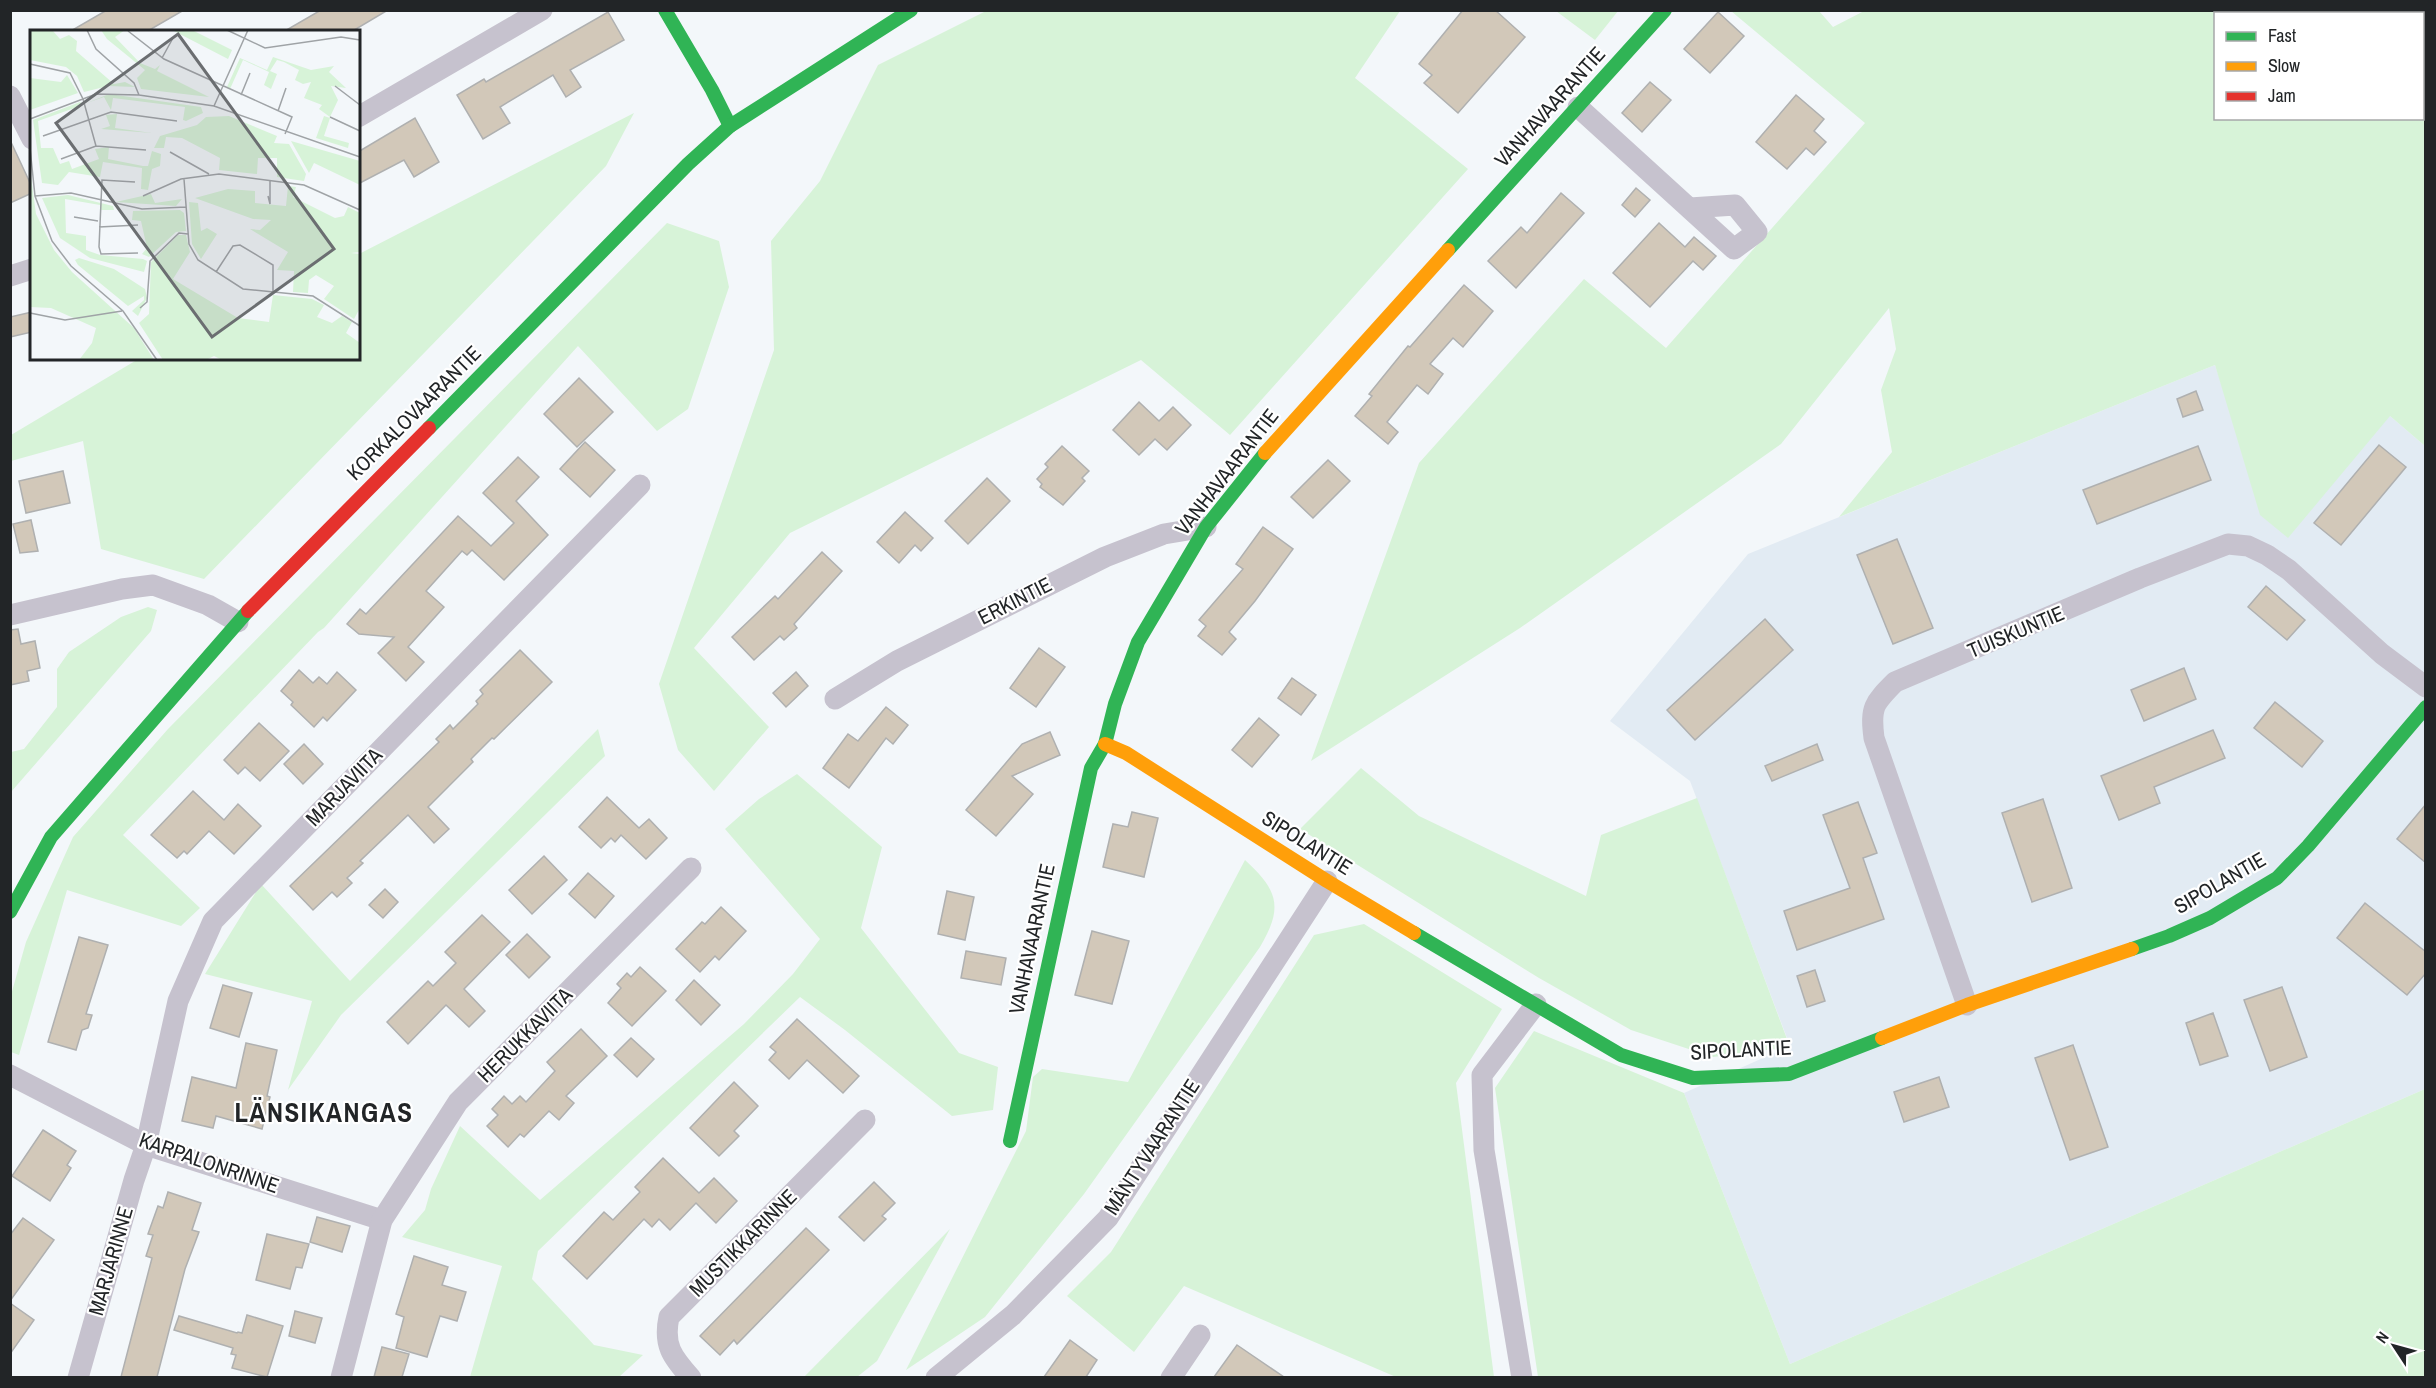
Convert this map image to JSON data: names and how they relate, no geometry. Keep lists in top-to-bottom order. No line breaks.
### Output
{"streets":{"street":["VANHAVAARANTIE","KORKALOVAARANTIE","ERKINTIE","TUISKUNTIE","MARJAVIITA","SIPOLANTIE","HERUKKAVIITA","MÄNTYVAARANTIE","KARPALONRINNE","MUSTIKKARINNE","MARJARINNE"]},"crossings":[["VANHAVAARANTIE","ERKINTIE"],["VANHAVAARANTIE","SIPOLANTIE"],["TUISKUNTIE","SIPOLANTIE"],["MARJAVIITA","KARPALONRINNE"],["MARJAVIITA","MARJARINNE"],["SIPOLANTIE","MÄNTYVAARANTIE"],["HERUKKAVIITA","KARPALONRINNE"],["KARPALONRINNE","MARJARINNE"]],"districts":["LÄNSIKANGAS"],"legend":["Fast","Slow","Jam"],"north":"top left"}
